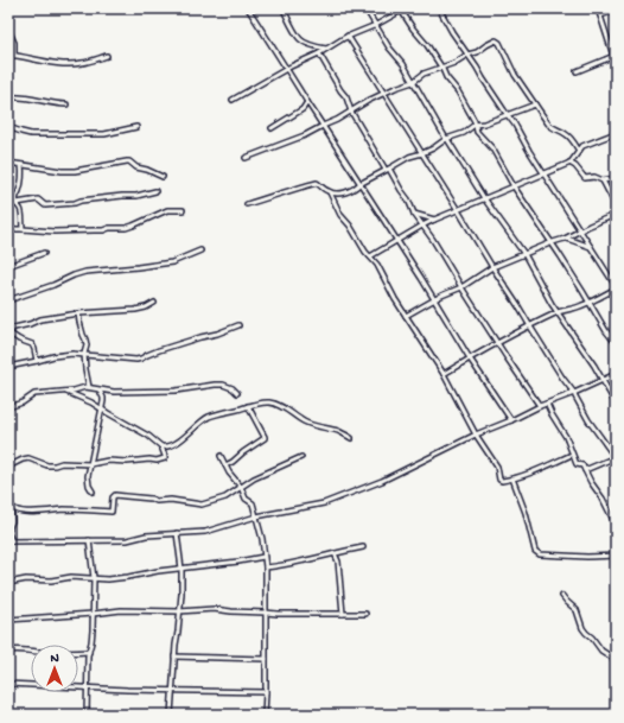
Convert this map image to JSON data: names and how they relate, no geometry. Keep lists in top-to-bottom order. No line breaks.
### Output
{"north":"top"}
